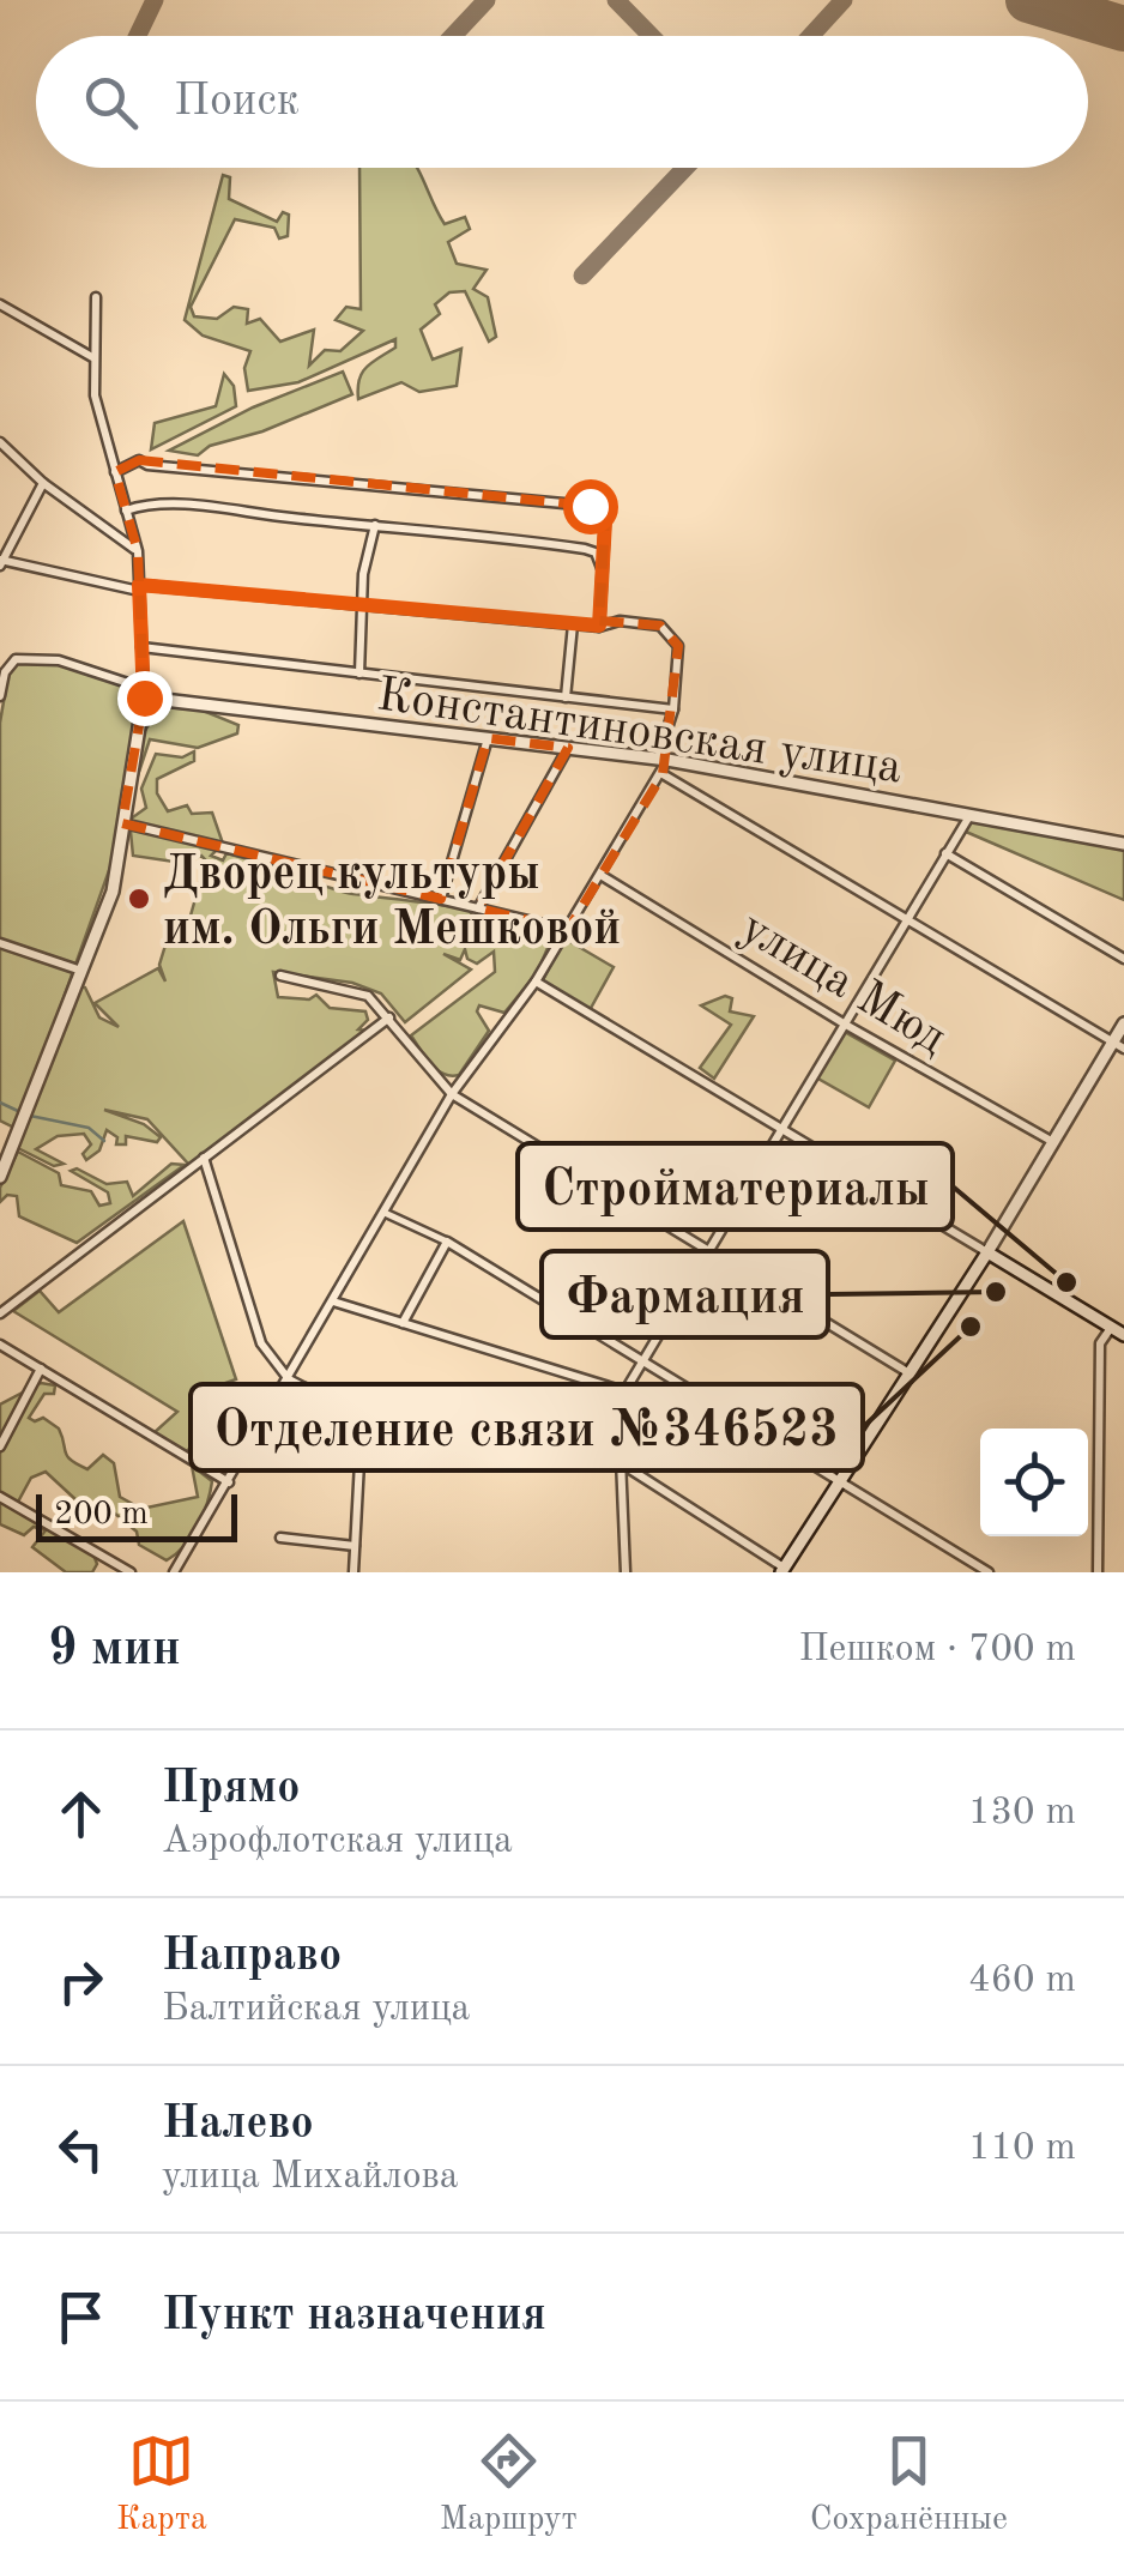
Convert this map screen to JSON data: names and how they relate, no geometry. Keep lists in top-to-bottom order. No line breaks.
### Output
{"streets":{"street":["Константиновская улица","улица Мюд"]},"places":["Дворец культуры им. Ольги Мешковой","Стройматериалы","Фармация","Отделение связи №346523"],"scale_bar":"200 m","page":{"search":"Поиск","scale":"200 m","heading":["9 мин","Пешком · 700 m"],"list":[["Прямо","Аэрофлотская улица","130 m"],["Направо","Балтийская улица","460 m"],["Налево","улица Михайлова","110 m"],"Пункт назначения"],"nav":["Карта","Маршрут","Сохранённые"]}}
